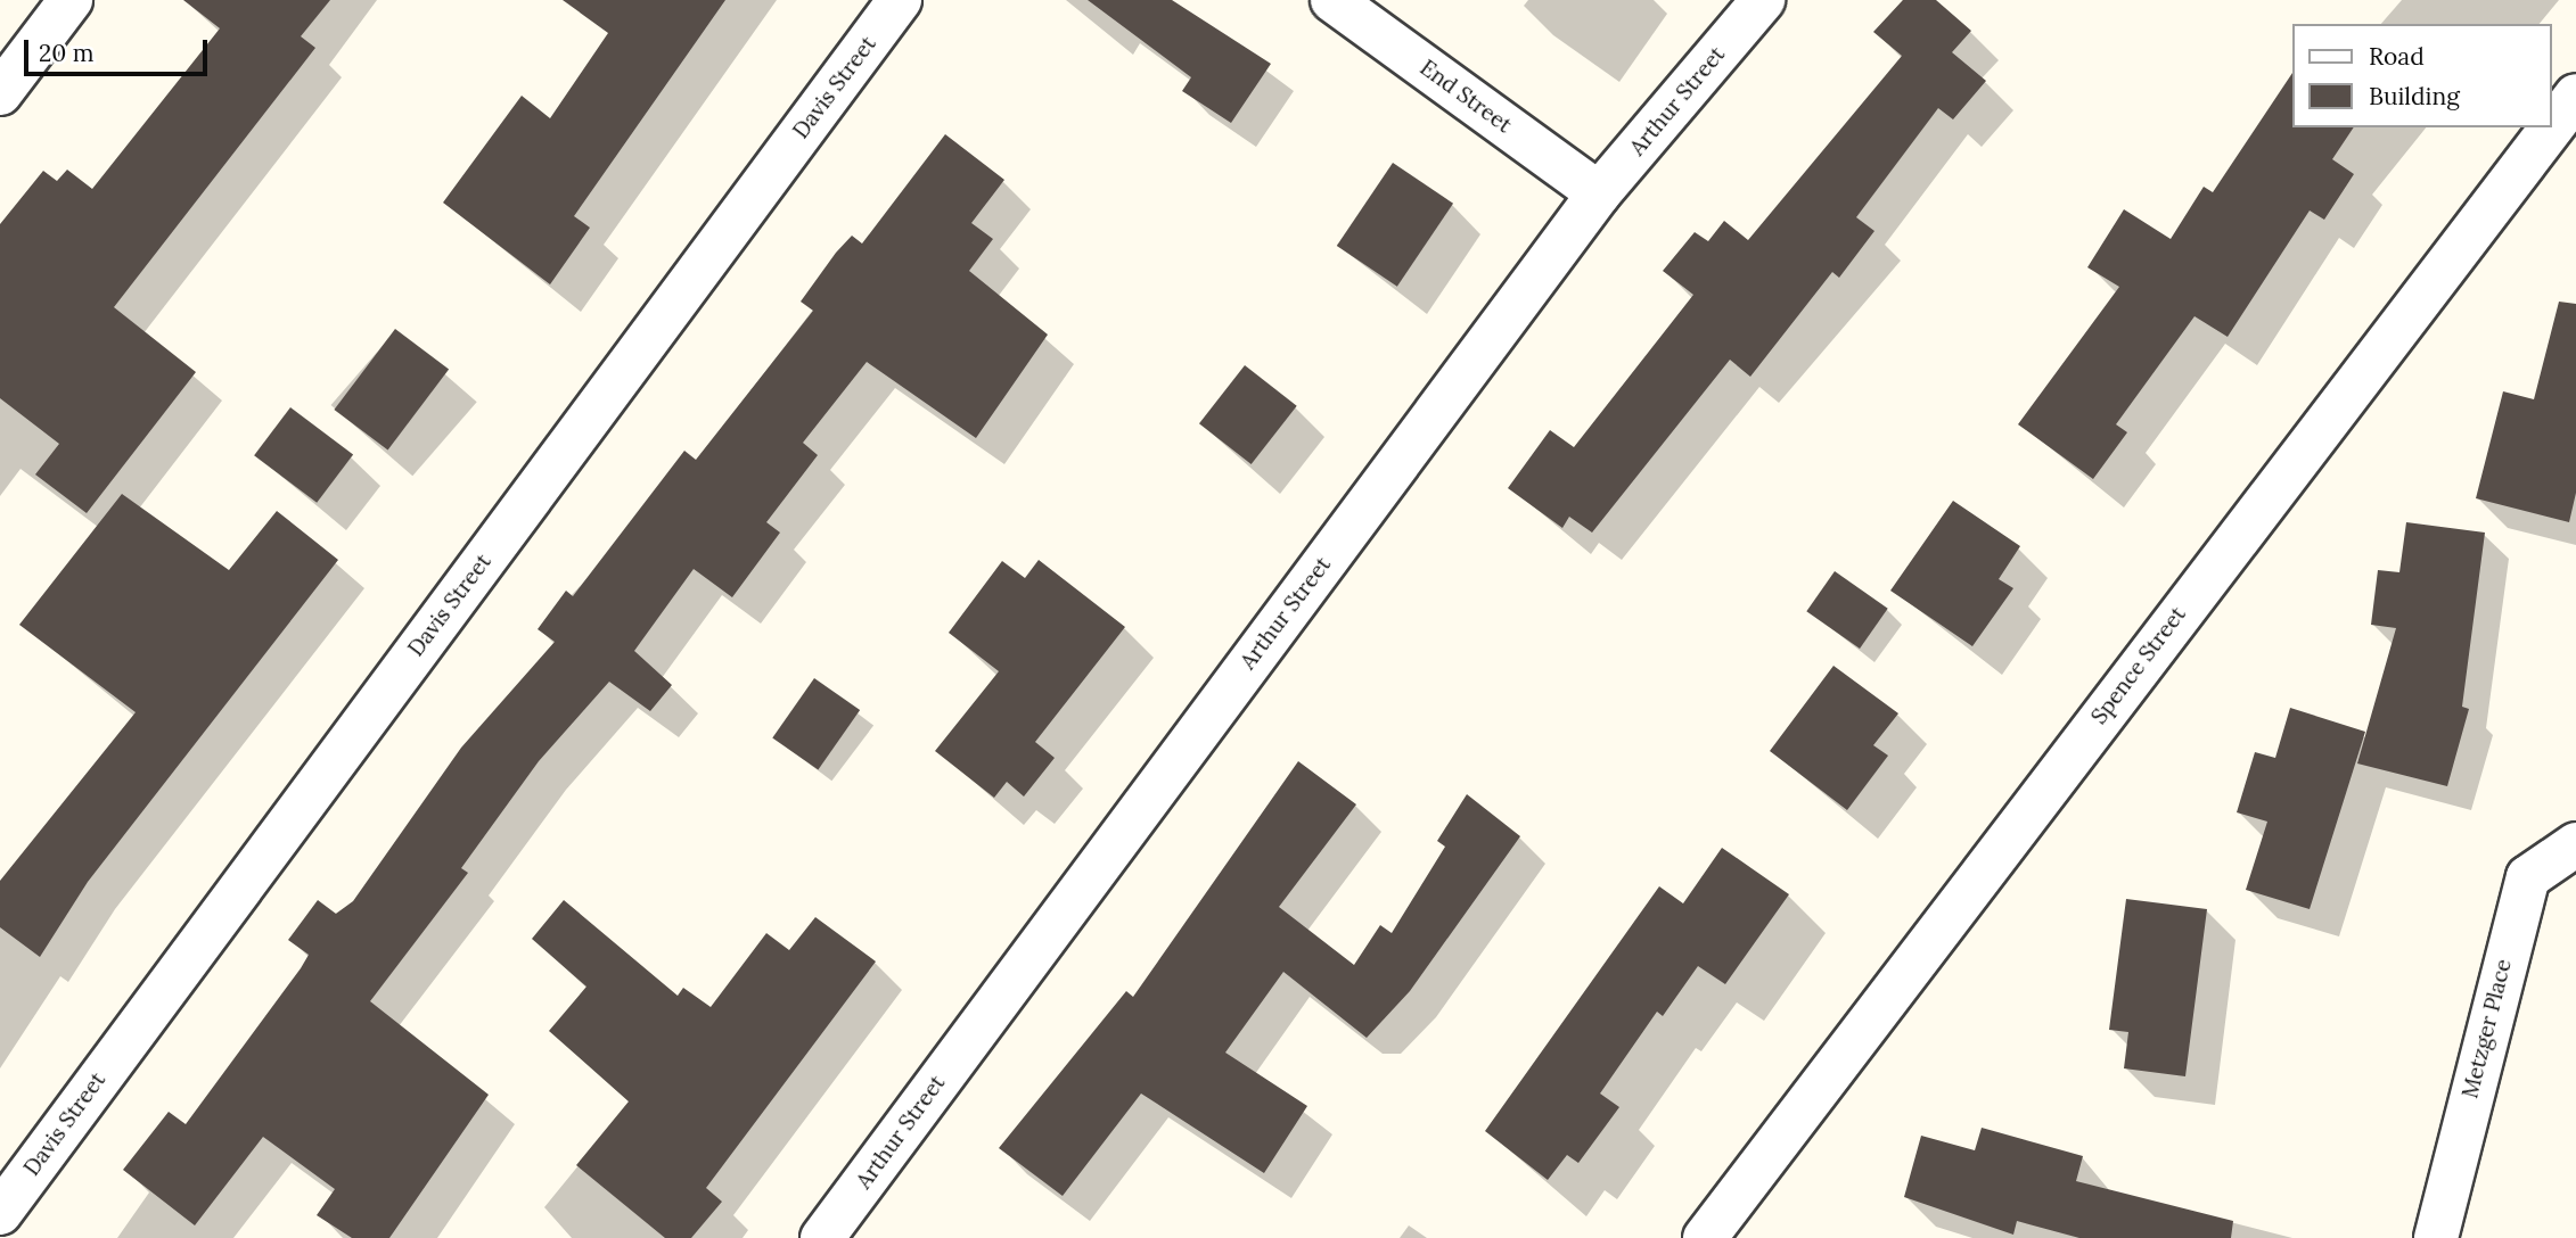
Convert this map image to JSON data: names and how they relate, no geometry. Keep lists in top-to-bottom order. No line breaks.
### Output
{"streets":{"street":["Davis Street","End Street","Arthur Street","Spence Street","Metzger Place"]},"crossings":[["End Street","Arthur Street"]],"legend":["Road","Building"],"scale_bar":"20 m"}
